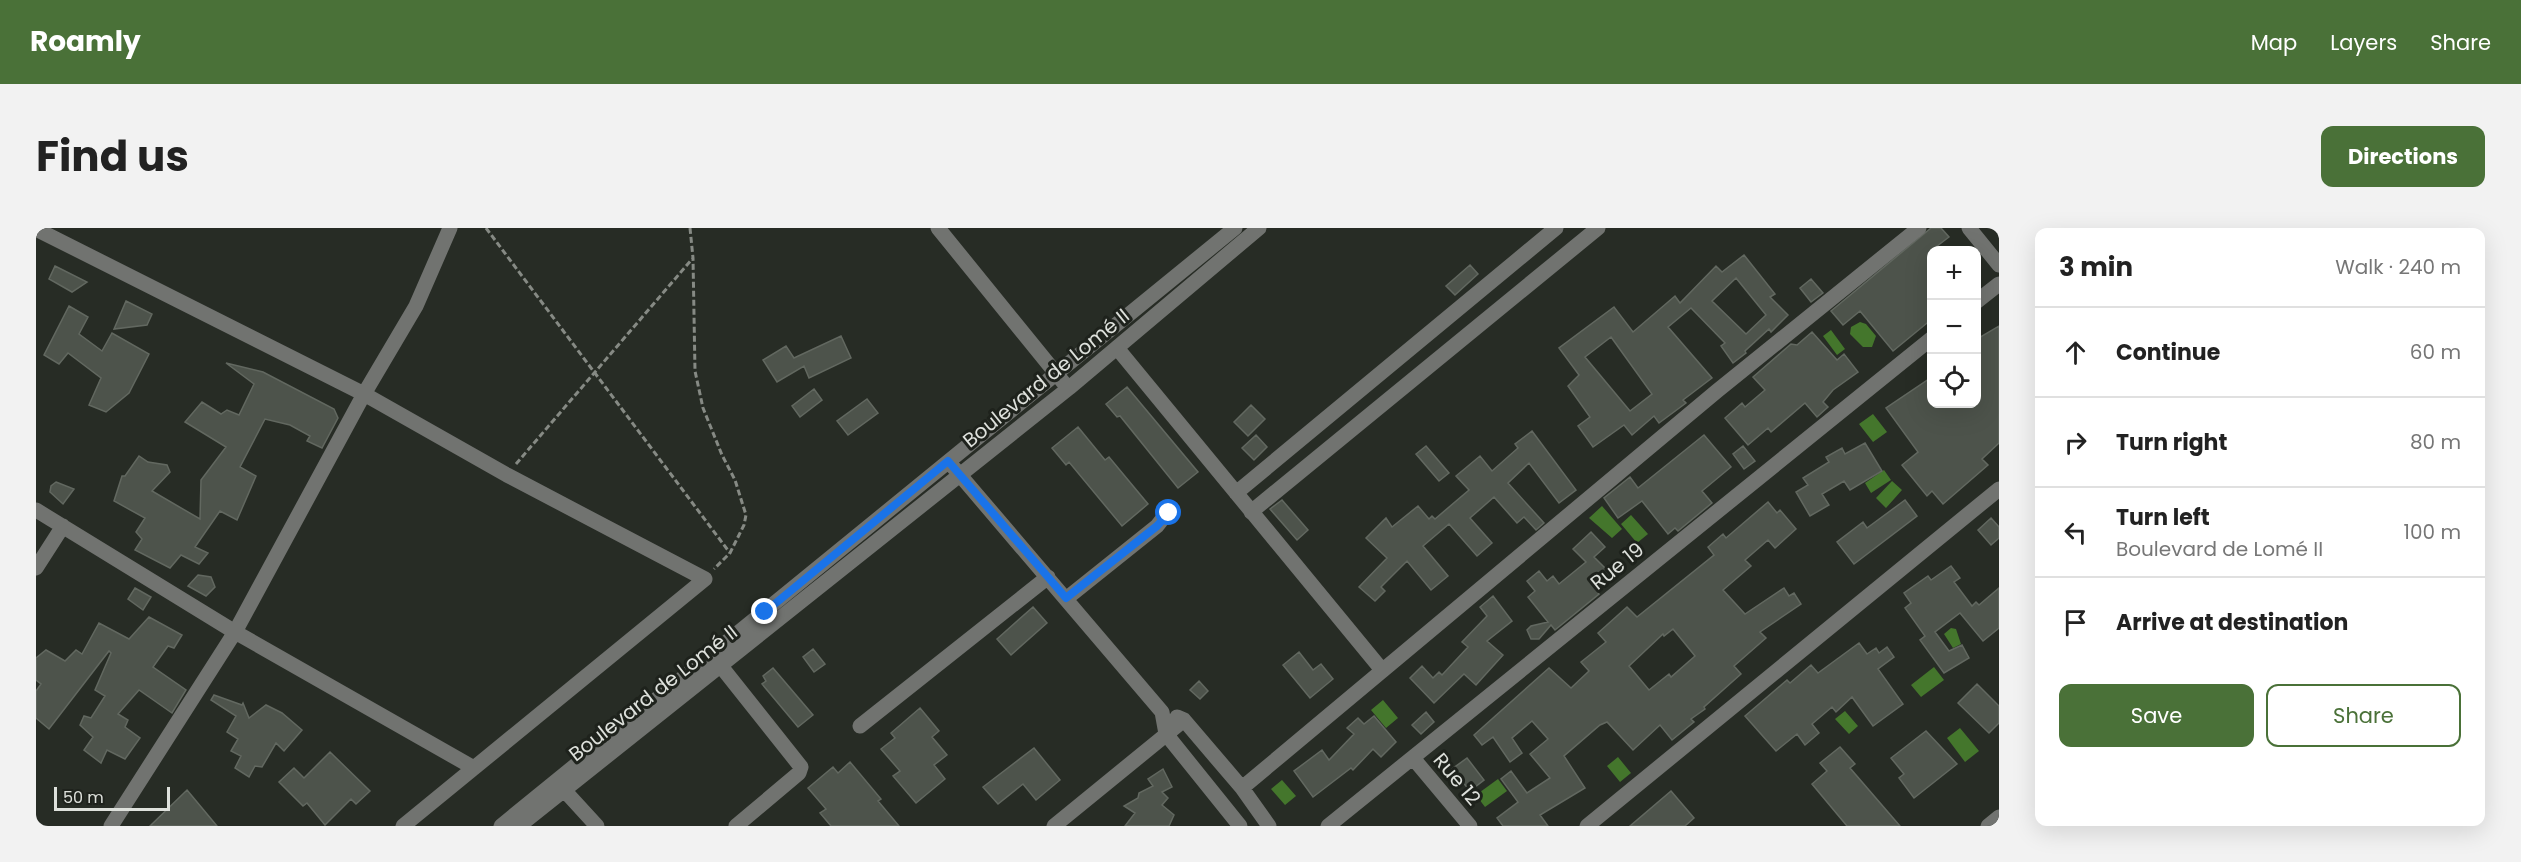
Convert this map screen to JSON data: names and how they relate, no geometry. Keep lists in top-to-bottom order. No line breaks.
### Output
{"streets":{"street":["Boulevard de Lomé II","Rue 19","Rue 12"]},"crossings":[["Rue 19","Rue 12"]],"scale_bar":"50 m","page":{"header":"Roamly","nav":["Map","Layers","Share"],"title":"Find us","buttons":["Directions",["Save","Share"]],"heading":["3 min","Walk · 240 m"],"map_buttons":["+","−"],"list":[["Continue","60 m"],["Turn right","80 m"],["Turn left","Boulevard de Lomé II","100 m"],"Arrive at destination"],"scale":"50 m"}}
